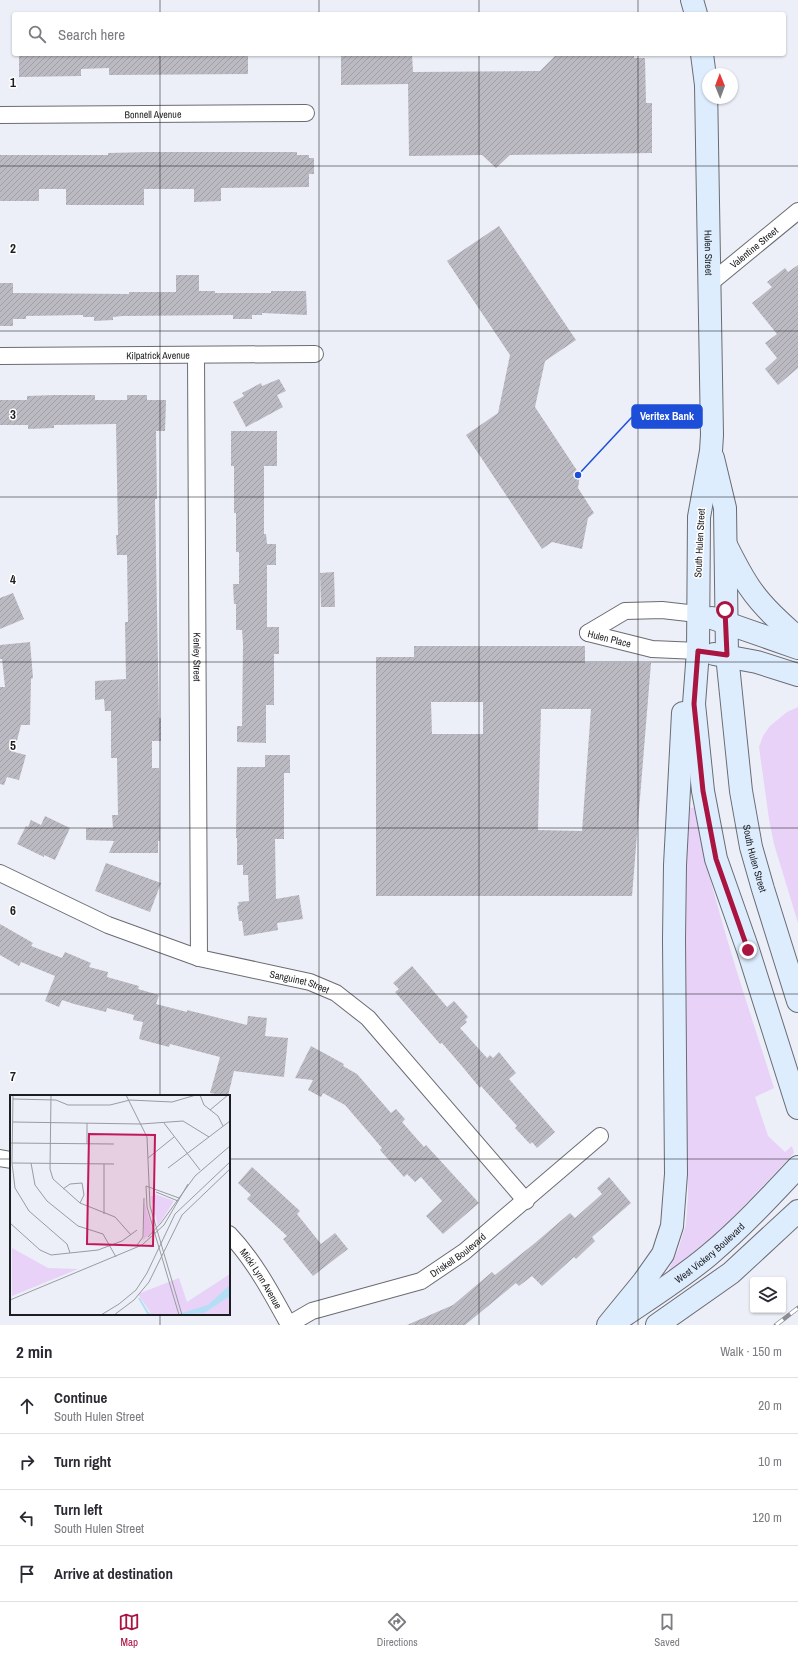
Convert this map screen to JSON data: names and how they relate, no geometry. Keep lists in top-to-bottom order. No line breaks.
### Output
{"streets":{"main road":["Hulen Street","South Hulen Street","West Vickery Boulevard"],"street":["Bonnell Avenue","Valentine Street","Kilpatrick Avenue","Hulen Place","Kenley Street","Sanguinet Street","Driskell Boulevard","Micki Lynn Avenue"]},"crossings":[["Valentine Street","Hulen Street"],["Hulen Street","South Hulen Street"],["Kilpatrick Avenue","Kenley Street"],["South Hulen Street","Hulen Place"],["Kenley Street","Sanguinet Street"],["Sanguinet Street","Driskell Boulevard"],["Driskell Boulevard","Micki Lynn Avenue"]],"places":["Veritex Bank"],"north":"top","page":{"search":"Search here","heading":["2 min","Walk · 150 m"],"list":[["Continue","South Hulen Street","20 m"],["Turn right","10 m"],["Turn left","South Hulen Street","120 m"],"Arrive at destination"],"nav":["Map","Directions","Saved"]},"grid":{"rows":["1","2","3","4","5","6","7"]}}
